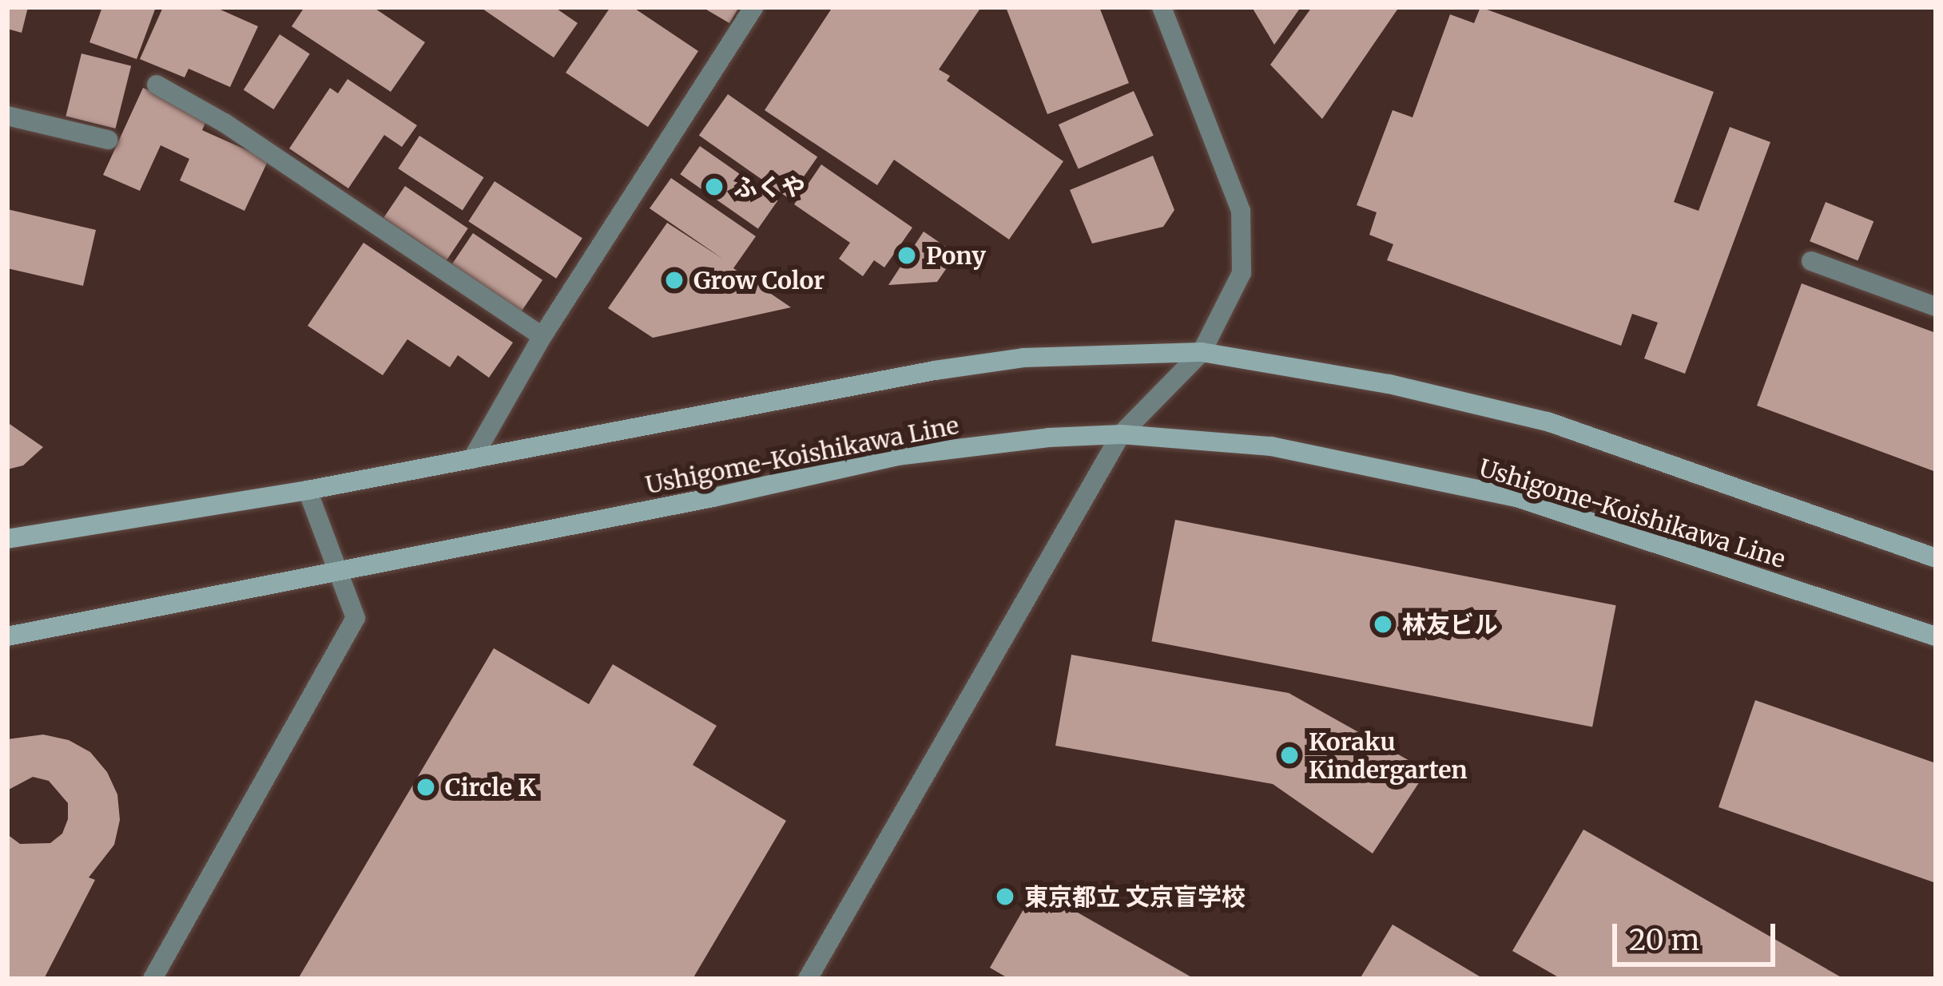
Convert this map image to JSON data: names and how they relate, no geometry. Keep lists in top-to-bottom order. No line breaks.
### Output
{"streets":{"main road":["Ushigome-Koishikawa Line"]},"places":["ふくや","Pony","Grow Color","林友ビル","Koraku Kindergarten","Circle K","東京都立 文京盲学校"],"scale_bar":"20 m"}
